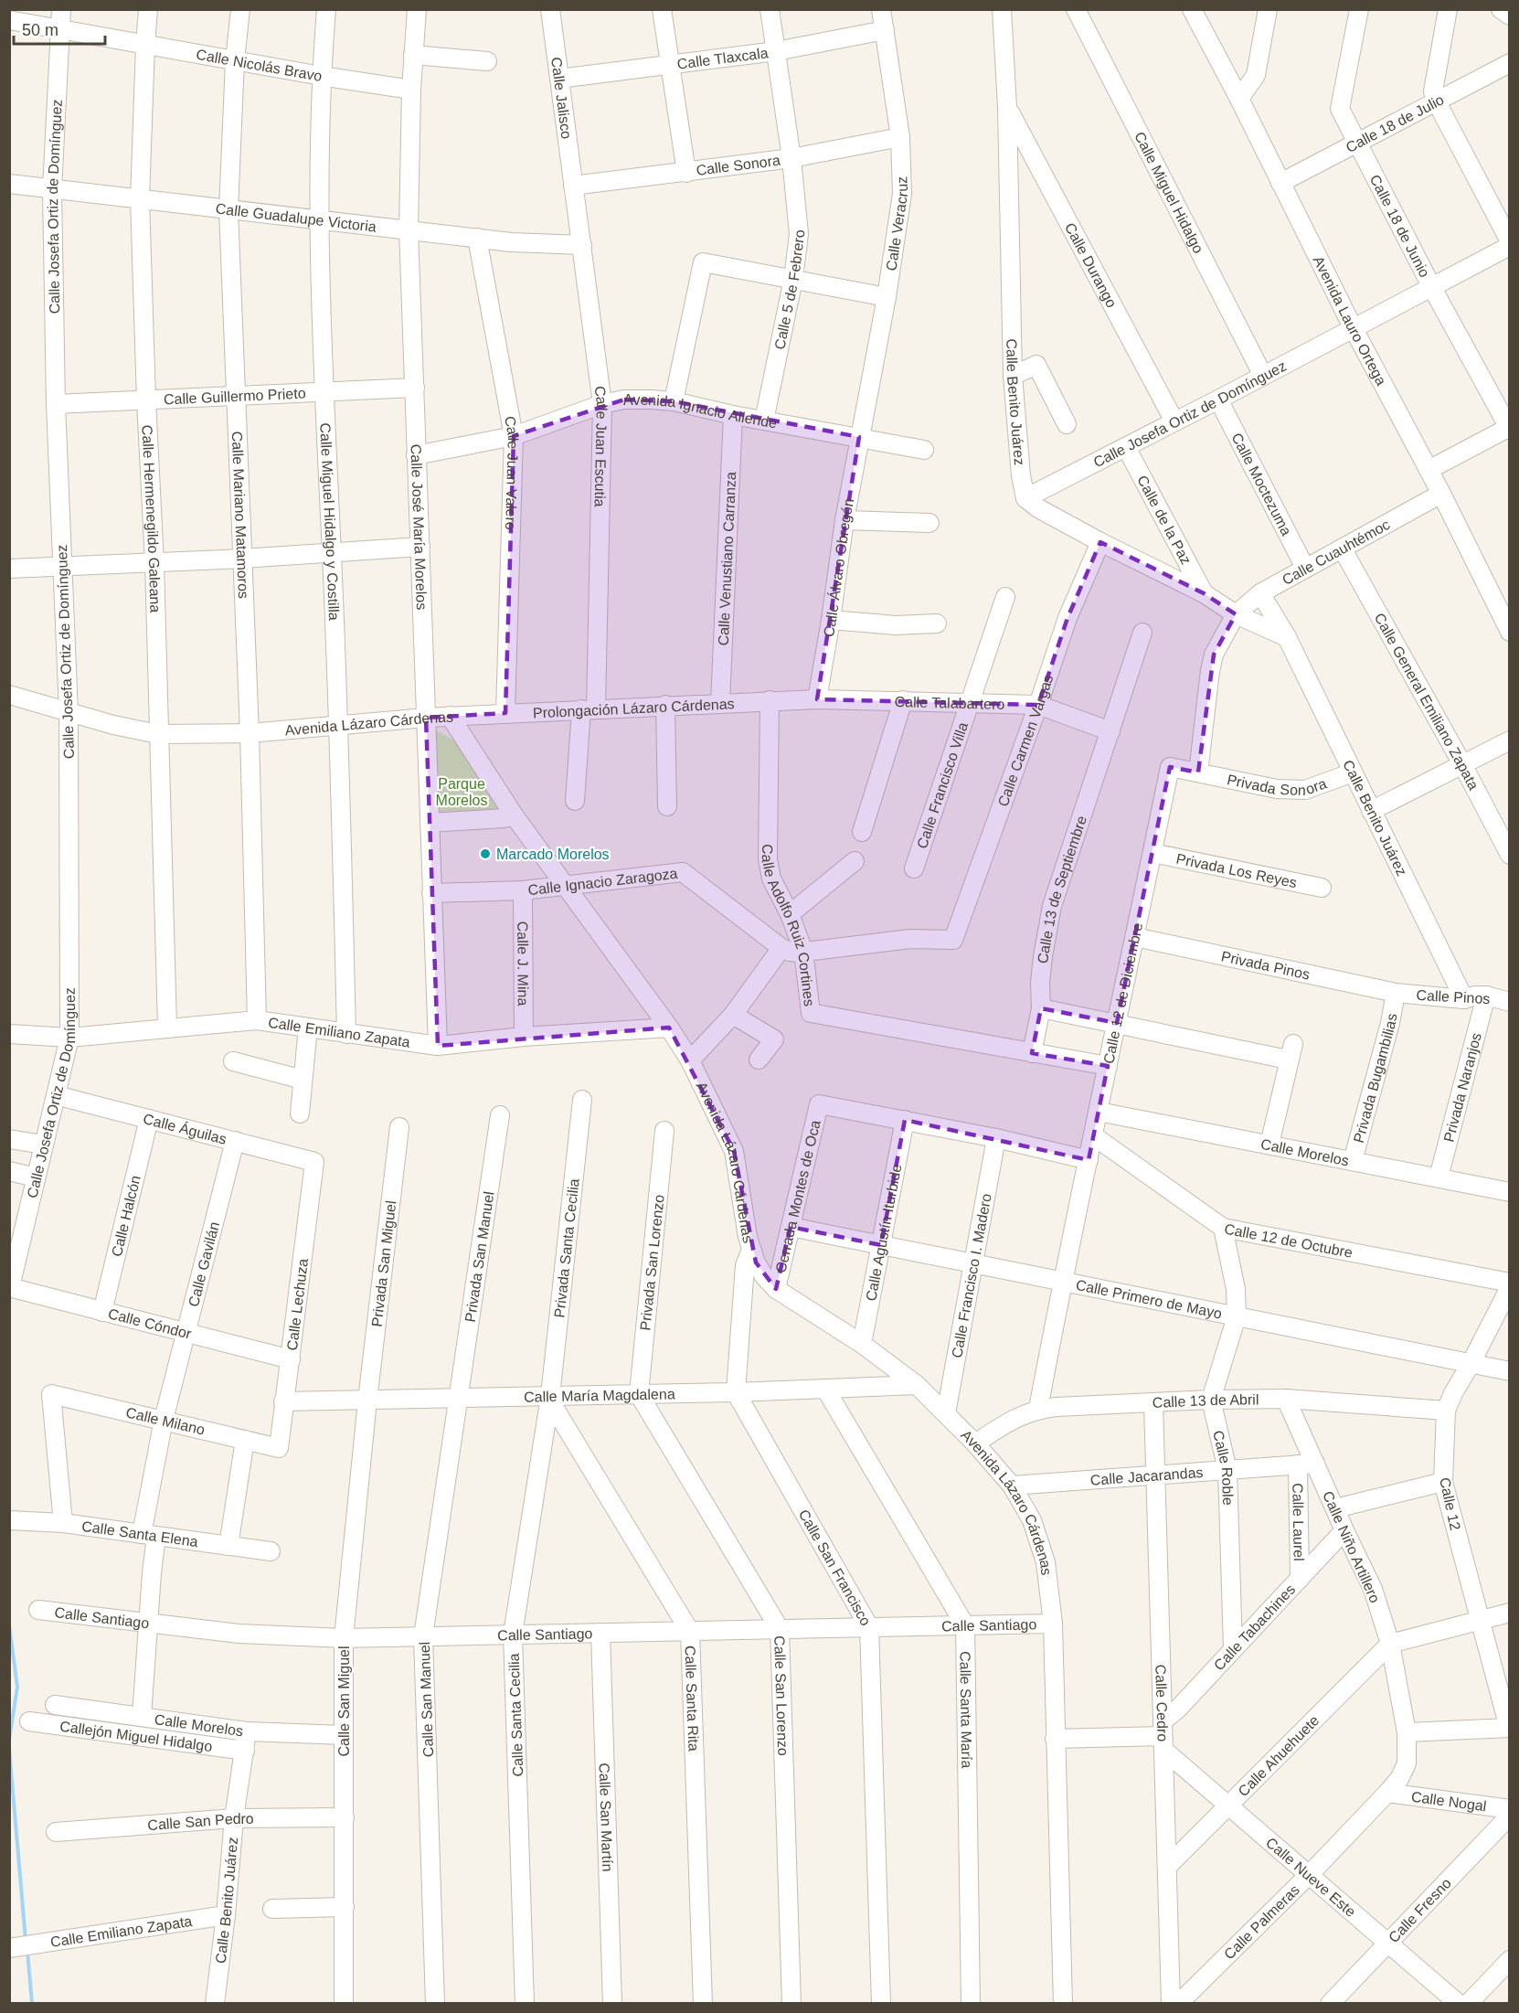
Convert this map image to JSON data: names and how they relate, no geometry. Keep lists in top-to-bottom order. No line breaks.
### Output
{"streets":{"street":["Calle Tlaxcala","Calle Nicolás Bravo","Calle Jalisco","Calle 18 de Julio","Calle Sonora","Calle Miguel Hidalgo","Calle Josefa Ortiz de Domínguez","Calle Guadalupe Victoria","Calle Veracruz","Calle 18 de Junio","Calle Durango","Calle 5 de Febrero","Avenida Lauro Ortega","Calle Guillermo Prieto","Calle Benito Juárez","Avenida Ignacio Allende","Calle Juan Escutia","Calle Juan Valero","Calle Moctezuma","Calle Mariano Matamoros","Calle Hermenegildo Galeana","Calle de la Paz","Calle Miguel Hidalgo y Costilla","Calle José María Morelos","Calle Cuauhtémoc","Calle Venustiano Carranza","Calle Álvaro Obregón","Calle General Emiliano Zapata","Calle Talabartero","Prolongación Lázaro Cárdenas","Avenida Lázaro Cárdenas","Calle Carmen Vargas","Privada Sonora","Calle Francisco Villa","Privada Los Reyes","Calle Ignacio Zaragoza","Calle 13 de Septiembre","Calle Adolfo Ruiz Cortines","Calle J. Mina","Privada Pinos","Calle 12 de Diciembre","Calle Pinos","Calle Emiliano Zapata","Privada Bugambilias","Privada Naranjos","Calle Águilas","Calle Morelos","Cerrada Montes de Oca","Calle Halcón","Calle Agustín Iturbide","Calle 12 de Octubre","Privada Santa Cecilia","Privada San Manuel","Privada San Lorenzo","Calle Gavilán","Privada San Miguel","Calle Francisco I. Madero","Calle Primero de Mayo","Calle Lechuza","Calle Cóndor","Calle María Magdalena","Calle 13 de Abril","Calle Milano","Calle Roble","Calle Jacarandas","Calle 12","Calle Laurel","Calle Santa Elena","Calle Niño Artillero","Calle San Francisco","Calle Santiago","Calle Tabachines","Calle San Lorenzo","Calle Santa Rita","Calle San Manuel","Calle San Miguel","Calle Cedro","Calle Santa María","Calle Santa Cecilia","Callejón Miguel Hidalgo","Calle Ahuehuete","Calle Nogal","Calle San Martín","Calle San Pedro","Calle Nueve Este","Calle Fresno","Calle Palmeras"]},"crossings":[["Calle Tlaxcala","Calle Jalisco"],["Calle Tlaxcala","Calle Veracruz"],["Calle Tlaxcala","Calle 5 de Febrero"],["Calle Nicolás Bravo","Calle Josefa Ortiz de Domínguez"],["Calle Nicolás Bravo","Calle Mariano Matamoros"],["Calle Nicolás Bravo","Calle Hermenegildo Galeana"],["Calle Nicolás Bravo","Calle Miguel Hidalgo y Costilla"],["Calle Nicolás Bravo","Calle José María Morelos"],["Calle Jalisco","Calle Sonora"],["Calle Jalisco","Calle Juan Escutia"],["Calle 18 de Julio","Calle 18 de Junio"],["Calle 18 de Julio","Avenida Lauro Ortega"],["Calle Sonora","Calle Veracruz"],["Calle Sonora","Calle 5 de Febrero"],["Calle Sonora","Calle Juan Escutia"],["Calle Miguel Hidalgo","Calle Josefa Ortiz de Domínguez"],["Calle Josefa Ortiz de Domínguez","Calle Guadalupe Victoria"],["Calle Josefa Ortiz de Domínguez","Calle 18 de Junio"],["Calle Josefa Ortiz de Domínguez","Calle Durango"],["Calle Josefa Ortiz de Domínguez","Avenida Lauro Ortega"],["Calle Josefa Ortiz de Domínguez","Calle Guillermo Prieto"],["Calle Josefa Ortiz de Domínguez","Calle Benito Juárez"],["Calle Josefa Ortiz de Domínguez","Calle Moctezuma"],["Calle Josefa Ortiz de Domínguez","Calle de la Paz"],["Calle Josefa Ortiz de Domínguez","Avenida Lázaro Cárdenas"],["Calle Josefa Ortiz de Domínguez","Calle Emiliano Zapata"],["Calle Josefa Ortiz de Domínguez","Calle Águilas"],["Calle Josefa Ortiz de Domínguez","Calle Cóndor"],["Calle Guadalupe Victoria","Calle Juan Escutia"],["Calle Guadalupe Victoria","Calle Juan Valero"],["Calle Guadalupe Victoria","Calle Mariano Matamoros"],["Calle Guadalupe Victoria","Calle Hermenegildo Galeana"],["Calle Guadalupe Victoria","Calle Miguel Hidalgo y Costilla"],["Calle Guadalupe Victoria","Calle José María Morelos"],["Calle Veracruz","Avenida Ignacio Allende"],["Calle Veracruz","Calle Álvaro Obregón"],["Calle Durango","Calle Benito Juárez"],["Calle 5 de Febrero","Avenida Ignacio Allende"],["Avenida Lauro Ortega","Calle Cuauhtémoc"],["Calle Guillermo Prieto","Calle Mariano Matamoros"],["Calle Guillermo Prieto","Calle Hermenegildo Galeana"],["Calle Guillermo Prieto","Calle Miguel Hidalgo y Costilla"],["Calle Guillermo Prieto","Calle José María Morelos"],["Calle Benito Juárez","Calle Cuauhtémoc"],["Calle Benito Juárez","Privada Sonora"],["Calle Benito Juárez","Calle Pinos"],["Calle Benito Juárez","Calle Emiliano Zapata"],["Calle Benito Juárez","Calle Morelos"],["Calle Benito Juárez","Callejón Miguel Hidalgo"],["Calle Benito Juárez","Calle San Pedro"],["Avenida Ignacio Allende","Calle Juan Escutia"],["Avenida Ignacio Allende","Calle Juan Valero"],["Avenida Ignacio Allende","Calle José María Morelos"],["Avenida Ignacio Allende","Calle Venustiano Carranza"],["Avenida Ignacio Allende","Calle Álvaro Obregón"],["Calle Juan Escutia","Prolongación Lázaro Cárdenas"],["Calle Juan Valero","Prolongación Lázaro Cárdenas"],["Calle Moctezuma","Calle Cuauhtémoc"],["Calle Mariano Matamoros","Avenida Lázaro Cárdenas"],["Calle Mariano Matamoros","Calle Emiliano Zapata"],["Calle Hermenegildo Galeana","Avenida Lázaro Cárdenas"],["Calle Hermenegildo Galeana","Calle Emiliano Zapata"],["Calle Miguel Hidalgo y Costilla","Avenida Lázaro Cárdenas"],["Calle Miguel Hidalgo y Costilla","Calle Emiliano Zapata"],["Calle José María Morelos","Avenida Lázaro Cárdenas"],["Calle José María Morelos","Calle Ignacio Zaragoza"],["Calle José María Morelos","Calle Emiliano Zapata"],["Calle Cuauhtémoc","Calle General Emiliano Zapata"],["Calle Venustiano Carranza","Prolongación Lázaro Cárdenas"],["Calle Álvaro Obregón","Calle Talabartero"],["Calle Álvaro Obregón","Prolongación Lázaro Cárdenas"],["Calle Talabartero","Prolongación Lázaro Cárdenas"],["Calle Talabartero","Calle Carmen Vargas"],["Calle Talabartero","Calle Francisco Villa"],["Calle Talabartero","Calle 13 de Septiembre"],["Prolongación Lázaro Cárdenas","Avenida Lázaro Cárdenas"],["Prolongación Lázaro Cárdenas","Calle Adolfo Ruiz Cortines"],["Avenida Lázaro Cárdenas","Calle Ignacio Zaragoza"],["Avenida Lázaro Cárdenas","Calle Emiliano Zapata"],["Avenida Lázaro Cárdenas","Cerrada Montes de Oca"],["Avenida Lázaro Cárdenas","Calle Agustín Iturbide"],["Avenida Lázaro Cárdenas","Calle Francisco I. Madero"],["Avenida Lázaro Cárdenas","Calle María Magdalena"],["Avenida Lázaro Cárdenas","Calle 13 de Abril"],["Avenida Lázaro Cárdenas","Calle Jacarandas"],["Avenida Lázaro Cárdenas","Calle Santiago"],["Calle Carmen Vargas","Calle Adolfo Ruiz Cortines"],["Privada Sonora","Calle 12 de Diciembre"],["Privada Los Reyes","Calle 12 de Diciembre"],["Calle Ignacio Zaragoza","Calle J. Mina"],["Calle 13 de Septiembre","Calle Adolfo Ruiz Cortines"],["Calle Adolfo Ruiz Cortines","Calle 12 de Diciembre"],["Calle J. Mina","Calle Emiliano Zapata"],["Privada Pinos","Calle 12 de Diciembre"],["Privada Pinos","Calle Pinos"],["Privada Pinos","Privada Bugambilias"],["Calle 12 de Diciembre","Calle Morelos"],["Calle 12 de Diciembre","Calle 12 de Octubre"],["Calle 12 de Diciembre","Calle Primero de Mayo"],["Calle 12 de Diciembre","Calle 13 de Abril"],["Calle Pinos","Privada Bugambilias"],["Calle Pinos","Privada Naranjos"],["Privada Bugambilias","Calle Morelos"],["Privada Naranjos","Calle Morelos"],["Calle Águilas","Calle Halcón"],["Calle Águilas","Calle Gavilán"],["Calle Águilas","Calle Lechuza"],["Calle Morelos","Calle Gavilán"],["Calle Morelos","Calle San Miguel"],["Cerrada Montes de Oca","Calle Agustín Iturbide"],["Cerrada Montes de Oca","Calle Primero de Mayo"],["Calle Halcón","Calle Cóndor"],["Calle Agustín Iturbide","Calle Primero de Mayo"],["Privada Santa Cecilia","Calle María Magdalena"],["Privada Santa Cecilia","Calle Santa Rita"],["Privada Santa Cecilia","Calle Santa Cecilia"],["Privada San Manuel","Calle María Magdalena"],["Privada San Manuel","Calle San Manuel"],["Privada San Lorenzo","Calle María Magdalena"],["Privada San Lorenzo","Calle San Lorenzo"],["Calle Gavilán","Calle Cóndor"],["Calle Gavilán","Calle Milano"],["Calle Gavilán","Calle Santa Elena"],["Calle Gavilán","Calle Santiago"],["Privada San Miguel","Calle María Magdalena"],["Privada San Miguel","Calle San Miguel"],["Calle Francisco I. Madero","Calle Primero de Mayo"],["Calle Primero de Mayo","Calle 12"],["Calle Lechuza","Calle Cóndor"],["Calle Lechuza","Calle María Magdalena"],["Calle Lechuza","Calle Milano"],["Calle María Magdalena","Calle San Francisco"],["Calle María Magdalena","Calle San Lorenzo"],["Calle María Magdalena","Calle Santa Rita"],["Calle María Magdalena","Calle San Manuel"],["Calle María Magdalena","Calle San Miguel"],["Calle María Magdalena","Calle Santa María"],["Calle María Magdalena","Calle Santa Cecilia"],["Calle 13 de Abril","Calle Roble"],["Calle 13 de Abril","Calle 12"],["Calle 13 de Abril","Calle Niño Artillero"],["Calle 13 de Abril","Calle Cedro"],["Calle Milano","Calle Santa Elena"],["Calle Roble","Calle Jacarandas"],["Calle Roble","Calle Tabachines"],["Calle Jacarandas","Calle Laurel"],["Calle Jacarandas","Calle Niño Artillero"],["Calle Jacarandas","Calle Cedro"],["Calle Laurel","Calle Niño Artillero"],["Calle Laurel","Calle Tabachines"],["Calle Niño Artillero","Calle Tabachines"],["Calle Niño Artillero","Calle Ahuehuete"],["Calle Niño Artillero","Calle Nogal"],["Calle Niño Artillero","Calle Palmeras"],["Calle San Francisco","Calle Santiago"],["Calle Santiago","Calle San Lorenzo"],["Calle Santiago","Calle Santa Rita"],["Calle Santiago","Calle San Manuel"],["Calle Santiago","Calle San Miguel"],["Calle Santiago","Calle Santa María"],["Calle Santiago","Calle Santa Cecilia"],["Calle Santiago","Calle San Martín"],["Calle Tabachines","Calle Cedro"],["Calle Tabachines","Calle Nueve Este"],["Calle Santa Rita","Calle Santa Cecilia"],["Calle San Miguel","Calle San Pedro"],["Calle Cedro","Calle Ahuehuete"],["Calle Cedro","Calle Nueve Este"],["Calle Ahuehuete","Calle Nueve Este"],["Calle Nogal","Calle Palmeras"],["Calle Nueve Este","Calle Fresno"],["Calle Nueve Este","Calle Palmeras"]],"parks":["Parque Morelos"],"places":["Marcado Morelos"],"scale_bar":"50 m"}
